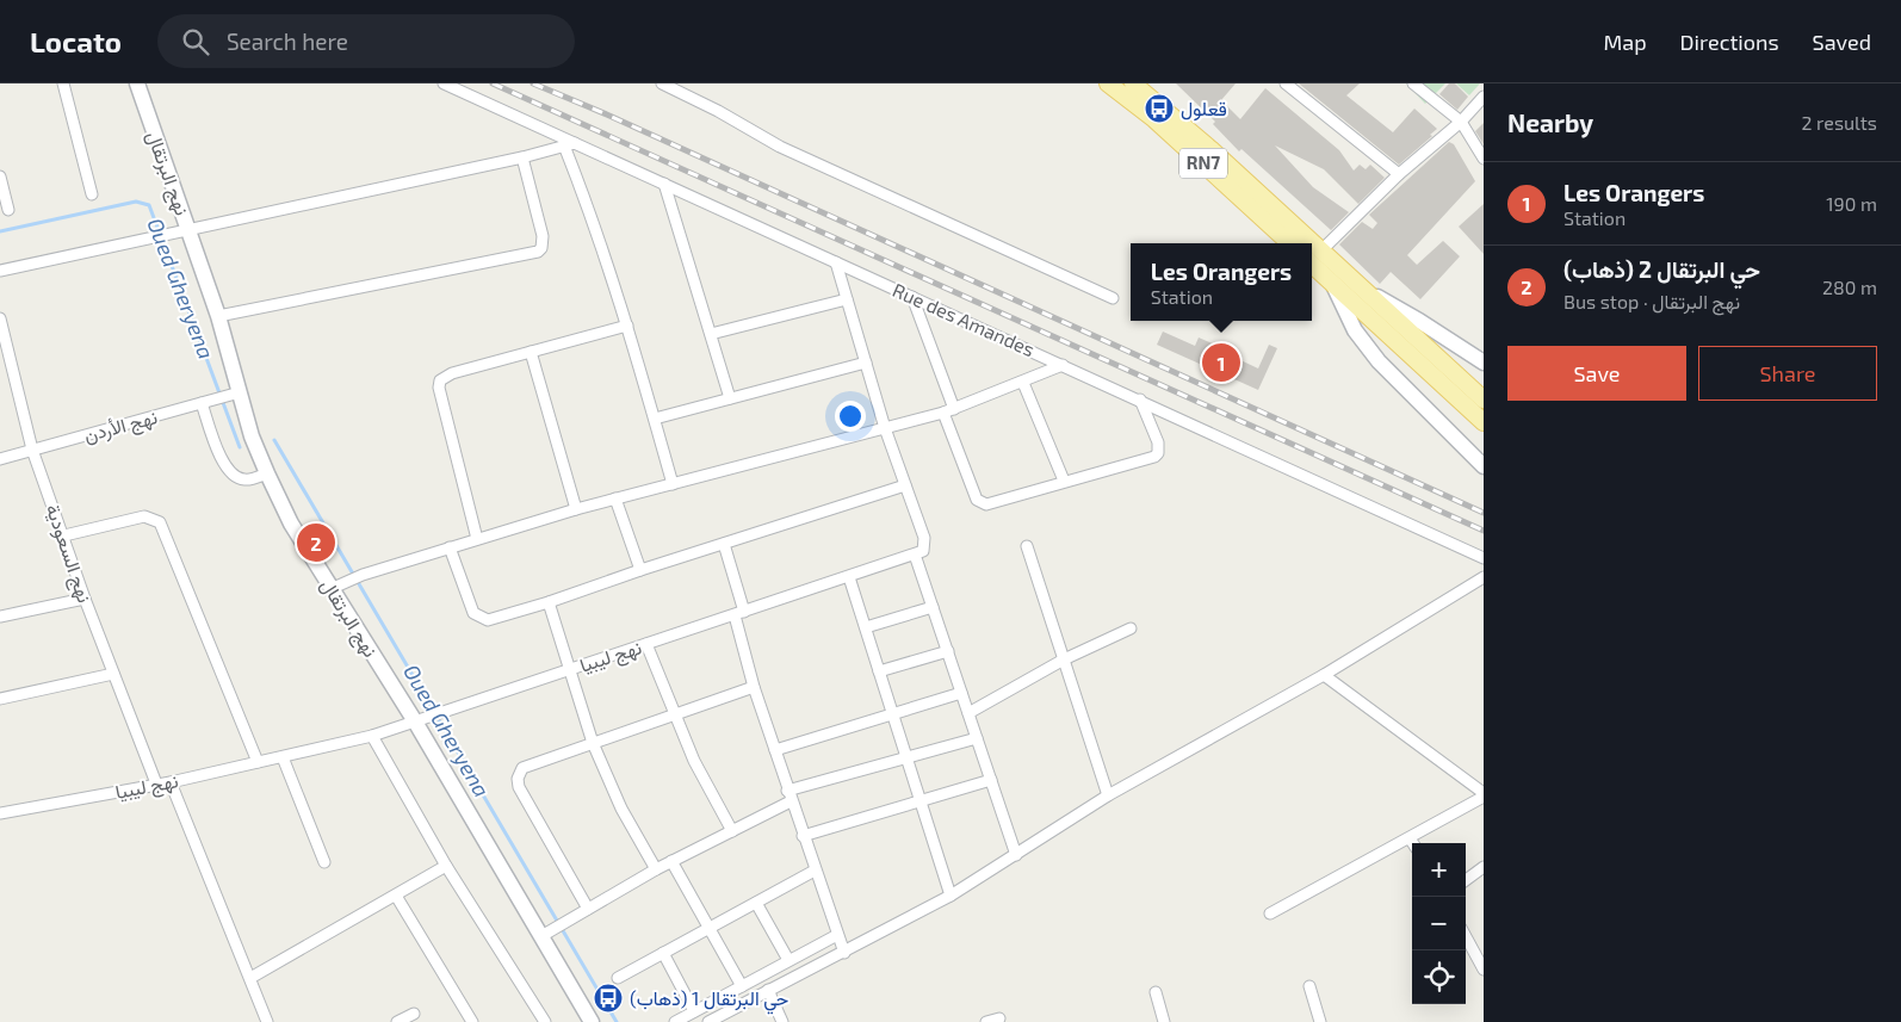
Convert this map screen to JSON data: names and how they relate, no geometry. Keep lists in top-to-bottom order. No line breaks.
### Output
{"streets":{"main road":["RN7"],"street":["نهج البرتقال","Rue des Amandes","نهج الأردن","نهج السعودية","نهج ليبيا"]},"crossings":[["نهج البرتقال","نهج الأردن"],["نهج البرتقال","نهج ليبيا"],["نهج الأردن","نهج السعودية"],["نهج السعودية","نهج ليبيا"]],"water":["Oued Gheryena"],"places":{"bus stop":["قعلول","حي البرتقال 1 (ذهاب)"]},"page":{"header":"Locato","search":"Search here","nav":["Map","Directions","Saved"],"heading":["Nearby","2 results"],"list":[{"mark":"1","name":"Les Orangers","note":"Station","value":"190 m"},{"mark":"2","name":"حي البرتقال 2 (ذهاب)","note":"Bus stop · نهج البرتقال","value":"280 m"}],"popup":["Les Orangers","Station"],"buttons":["Save","Share"],"pins":["1","2"],"map_buttons":["+","−"]}}
